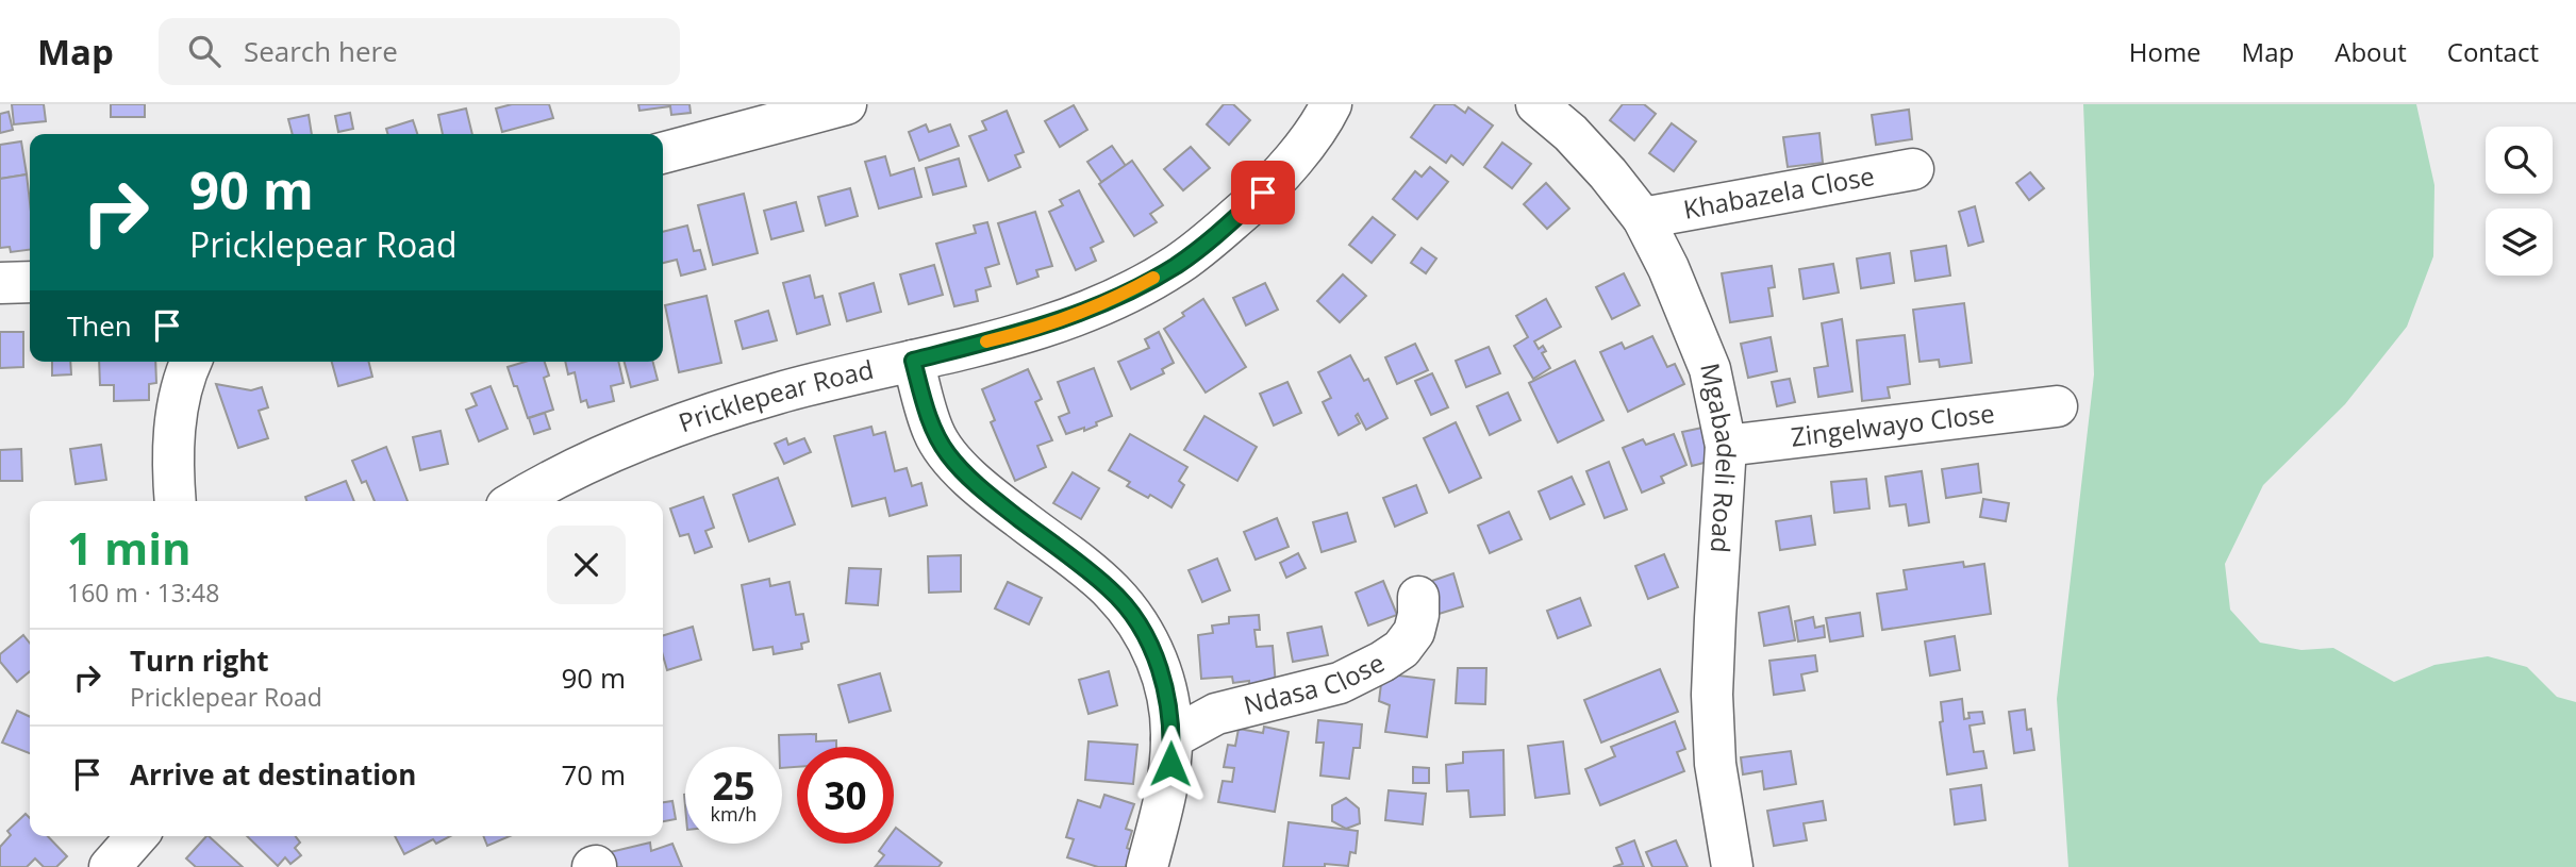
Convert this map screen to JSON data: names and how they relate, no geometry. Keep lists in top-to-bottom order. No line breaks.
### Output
{"streets":{"street":["Khabazela Close","Pricklepear Road","Zingelwayo Close","Mgabadeli Road","Ndasa Close"]},"crossings":[["Khabazela Close","Mgabadeli Road"],["Zingelwayo Close","Mgabadeli Road"]],"page":{"header":"Map","search":"Search here","nav":["Home","Map","About","Contact"],"turn":["90 m","Pricklepear Road"],"then":"Then","heading":["1 min","160 m · 13:48"],"list":[{"name":"Turn right","note":"Pricklepear Road","value":"90 m"},{"name":"Arrive at destination","value":"70 m"}],"speed":"25 km/h","limit":"30"}}
